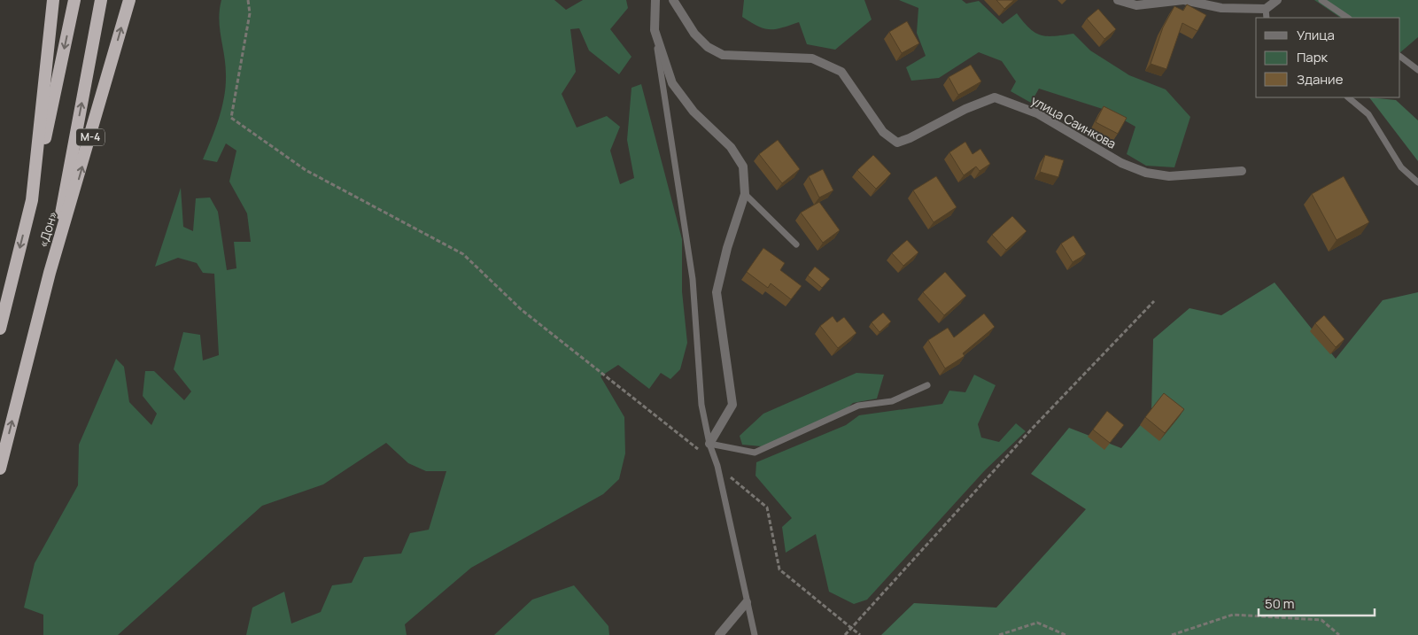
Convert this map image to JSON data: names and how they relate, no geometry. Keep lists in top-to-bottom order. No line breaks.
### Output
{"streets":{"highway":["М-4","«Дон»"],"street":["улица Саинкова"]},"legend":["Улица","Парк","Здание"],"scale_bar":"50 m"}
